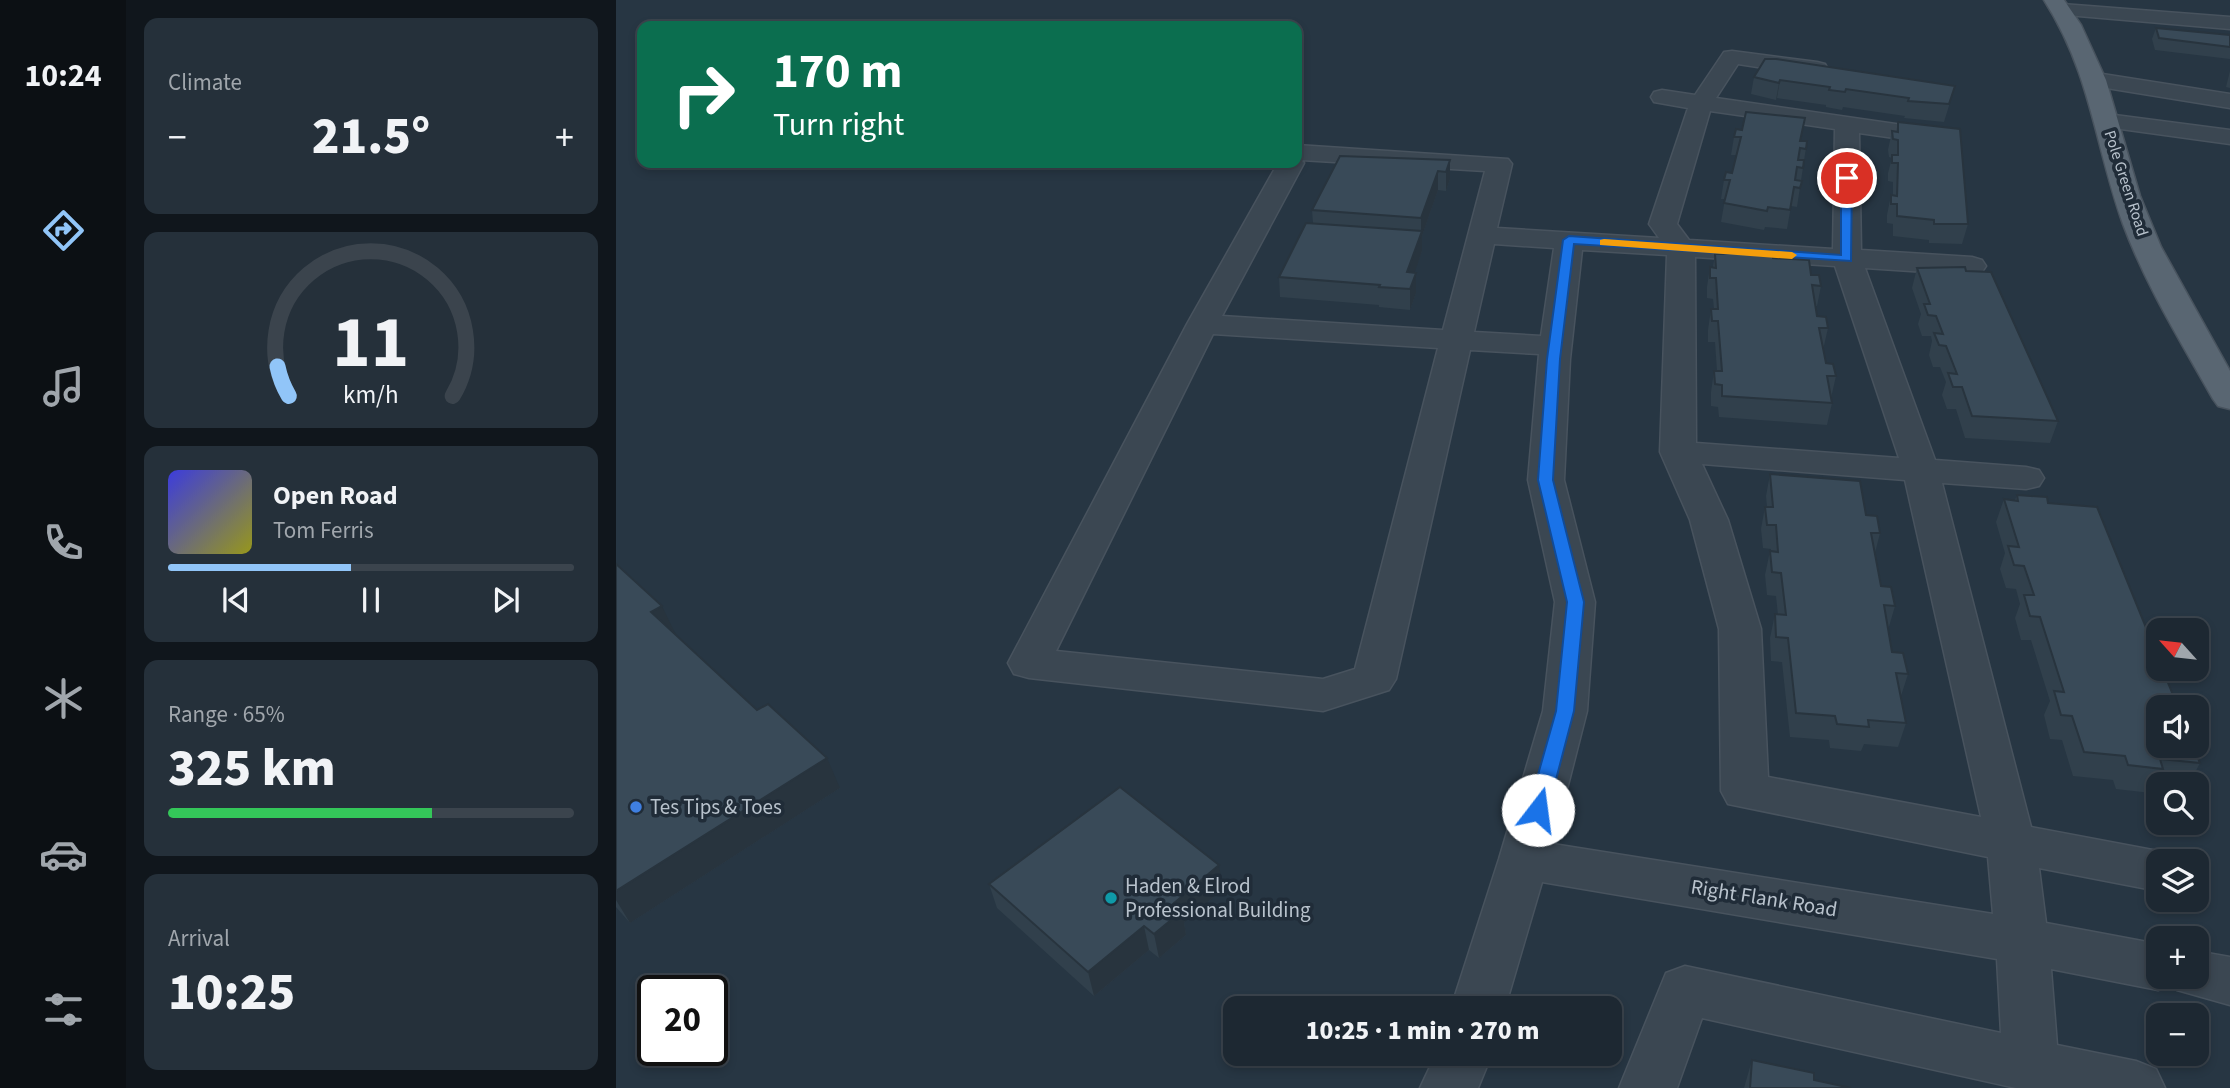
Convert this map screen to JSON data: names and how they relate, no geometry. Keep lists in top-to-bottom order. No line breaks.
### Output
{"streets":{"main road":["Pole Green Road"],"street":["Right Flank Road"]},"places":["Tes Tips & Toes","Haden & Elrod Professional Building"],"north":"top left","page":{"tabs":"10:24","tile":["Climate",["Range · 65%","325 km"],["Arrival","10:25"]],"turn":["170 m","Turn right"],"heat":["−","21.5°","+"],"song":["Open Road","Tom Ferris"],"map_buttons":["+","−"],"limit":"20","trip":"10:25 · 1 min · 270 m","gauge":["11","km/h"]}}
